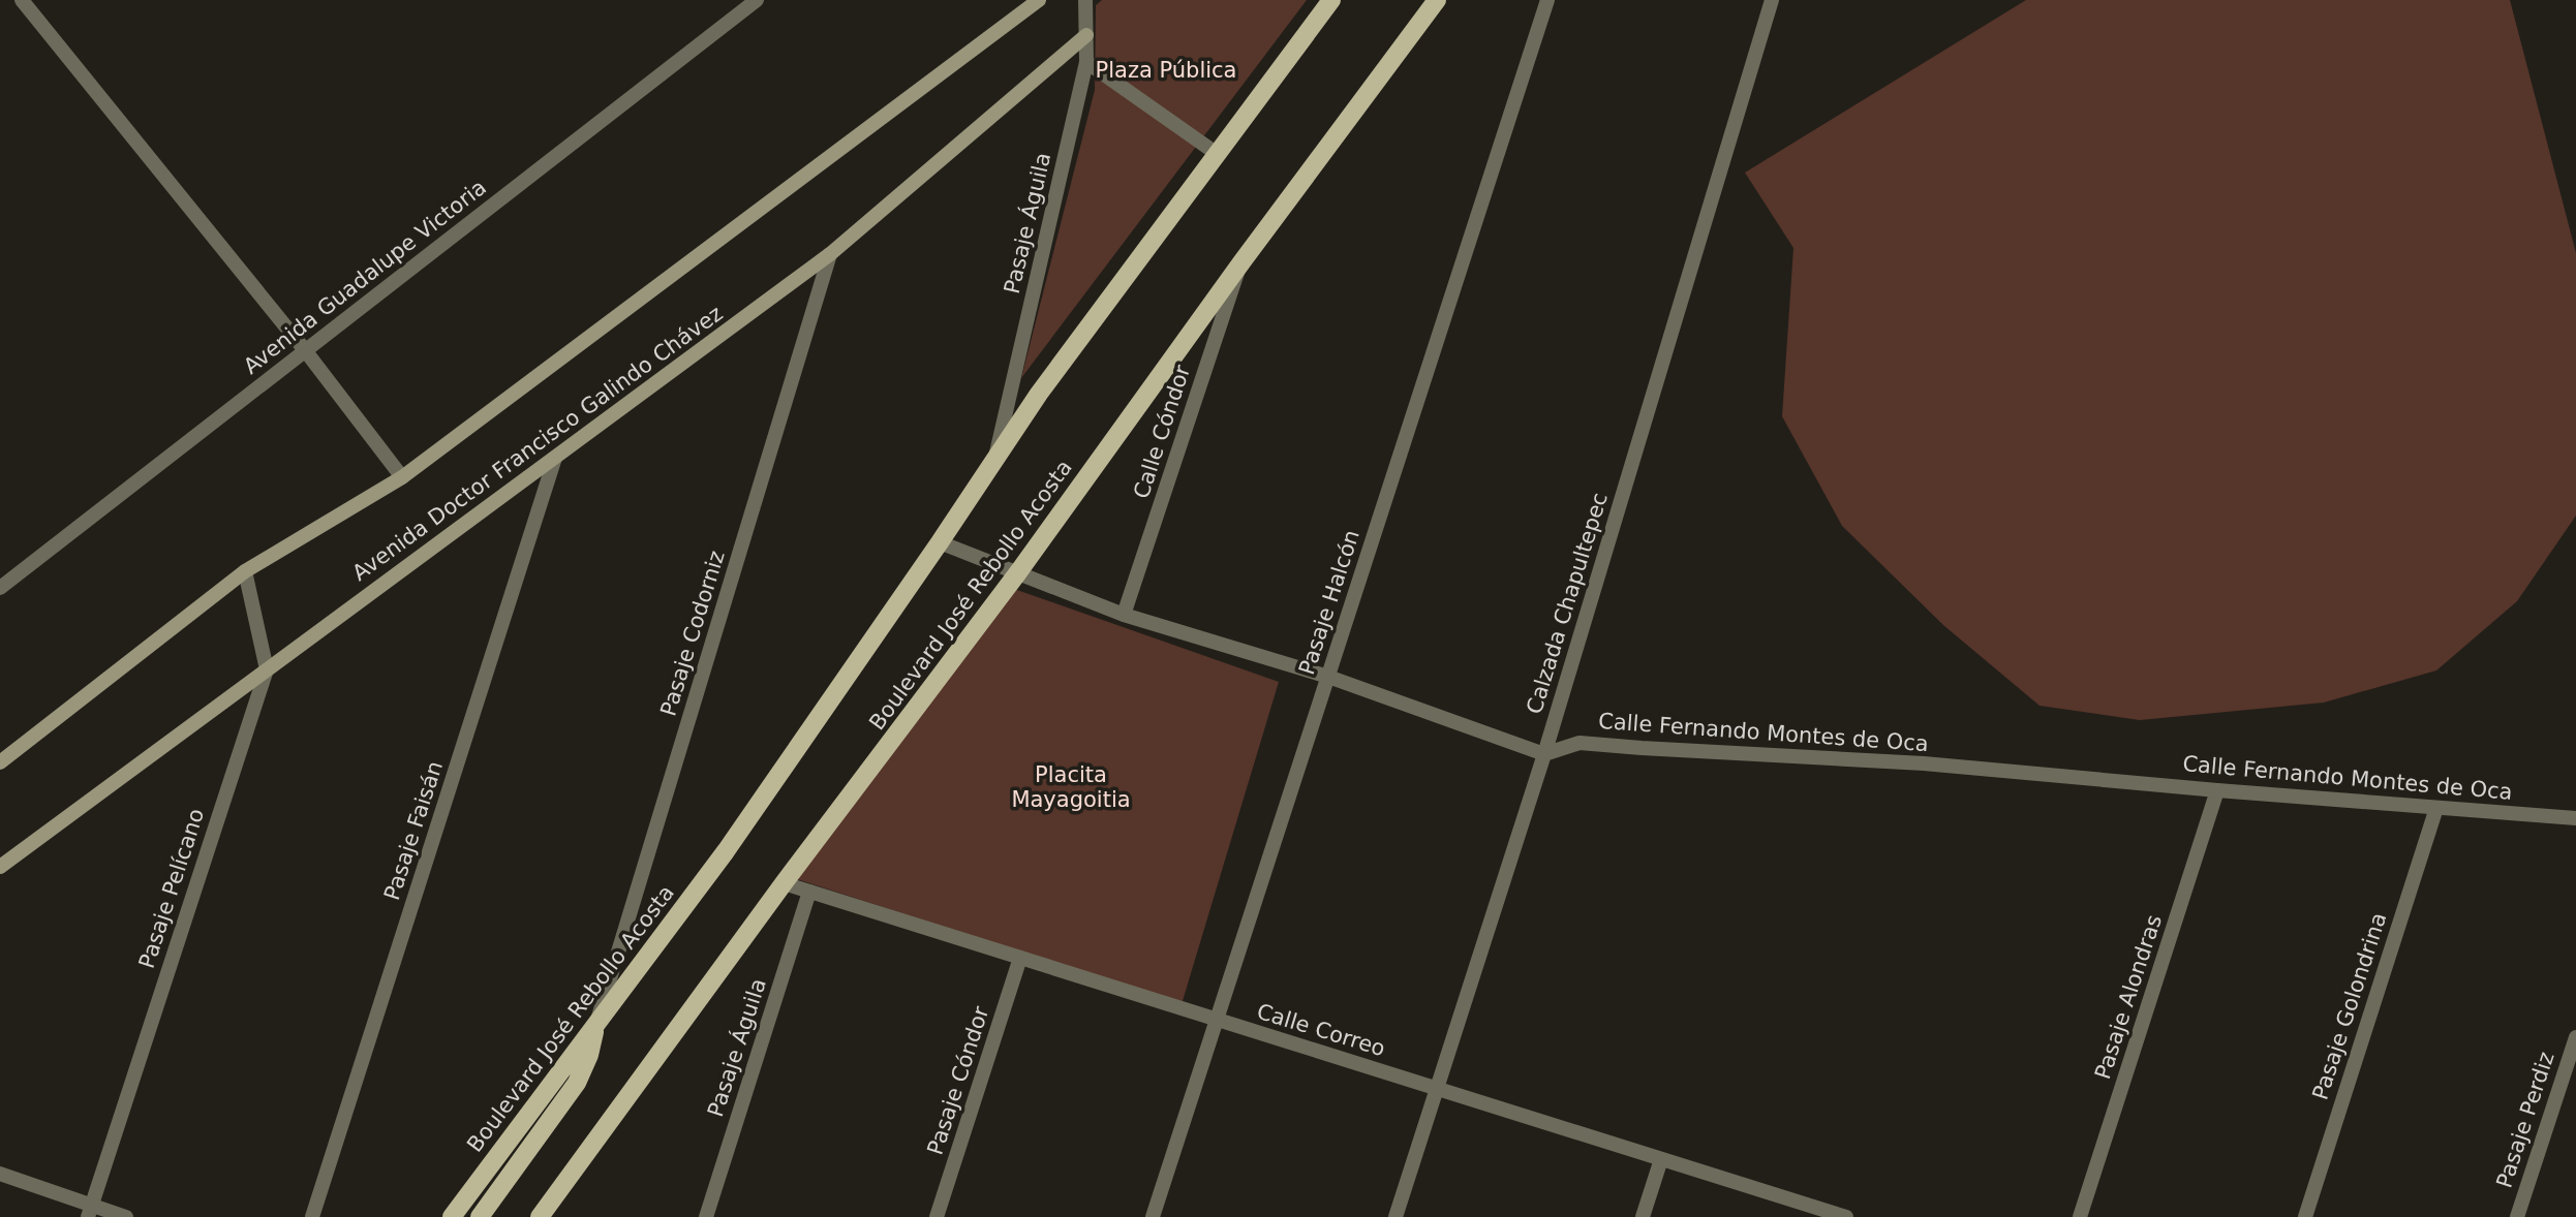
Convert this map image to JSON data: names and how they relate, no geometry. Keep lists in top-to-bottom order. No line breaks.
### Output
{"streets":{"main road":["Boulevard José Rebollo Acosta"],"street":["Pasaje Águila","Avenida Guadalupe Victoria","Calle Cóndor","Avenida Doctor Francisco Galindo Chávez","Pasaje Halcón","Calzada Chapultepec","Pasaje Codorniz","Calle Fernando Montes de Oca","Pasaje Faisán","Pasaje Pelícano","Pasaje Alondras","Pasaje Golondrina","Calle Correo","Pasaje Cóndor","Pasaje Perdiz"]},"crossings":[["Pasaje Águila","Avenida Doctor Francisco Galindo Chávez"],["Pasaje Águila","Boulevard José Rebollo Acosta"],["Pasaje Águila","Calle Correo"],["Calle Cóndor","Boulevard José Rebollo Acosta"],["Avenida Doctor Francisco Galindo Chávez","Pasaje Codorniz"],["Avenida Doctor Francisco Galindo Chávez","Pasaje Faisán"],["Avenida Doctor Francisco Galindo Chávez","Pasaje Pelícano"],["Boulevard José Rebollo Acosta","Pasaje Codorniz"],["Boulevard José Rebollo Acosta","Calle Correo"],["Pasaje Halcón","Calle Correo"],["Calzada Chapultepec","Calle Fernando Montes de Oca"],["Calzada Chapultepec","Calle Correo"],["Calle Fernando Montes de Oca","Pasaje Alondras"],["Calle Fernando Montes de Oca","Pasaje Golondrina"],["Calle Correo","Pasaje Cóndor"]],"parks":["Plaza Pública","Placita Mayagoitia"]}
